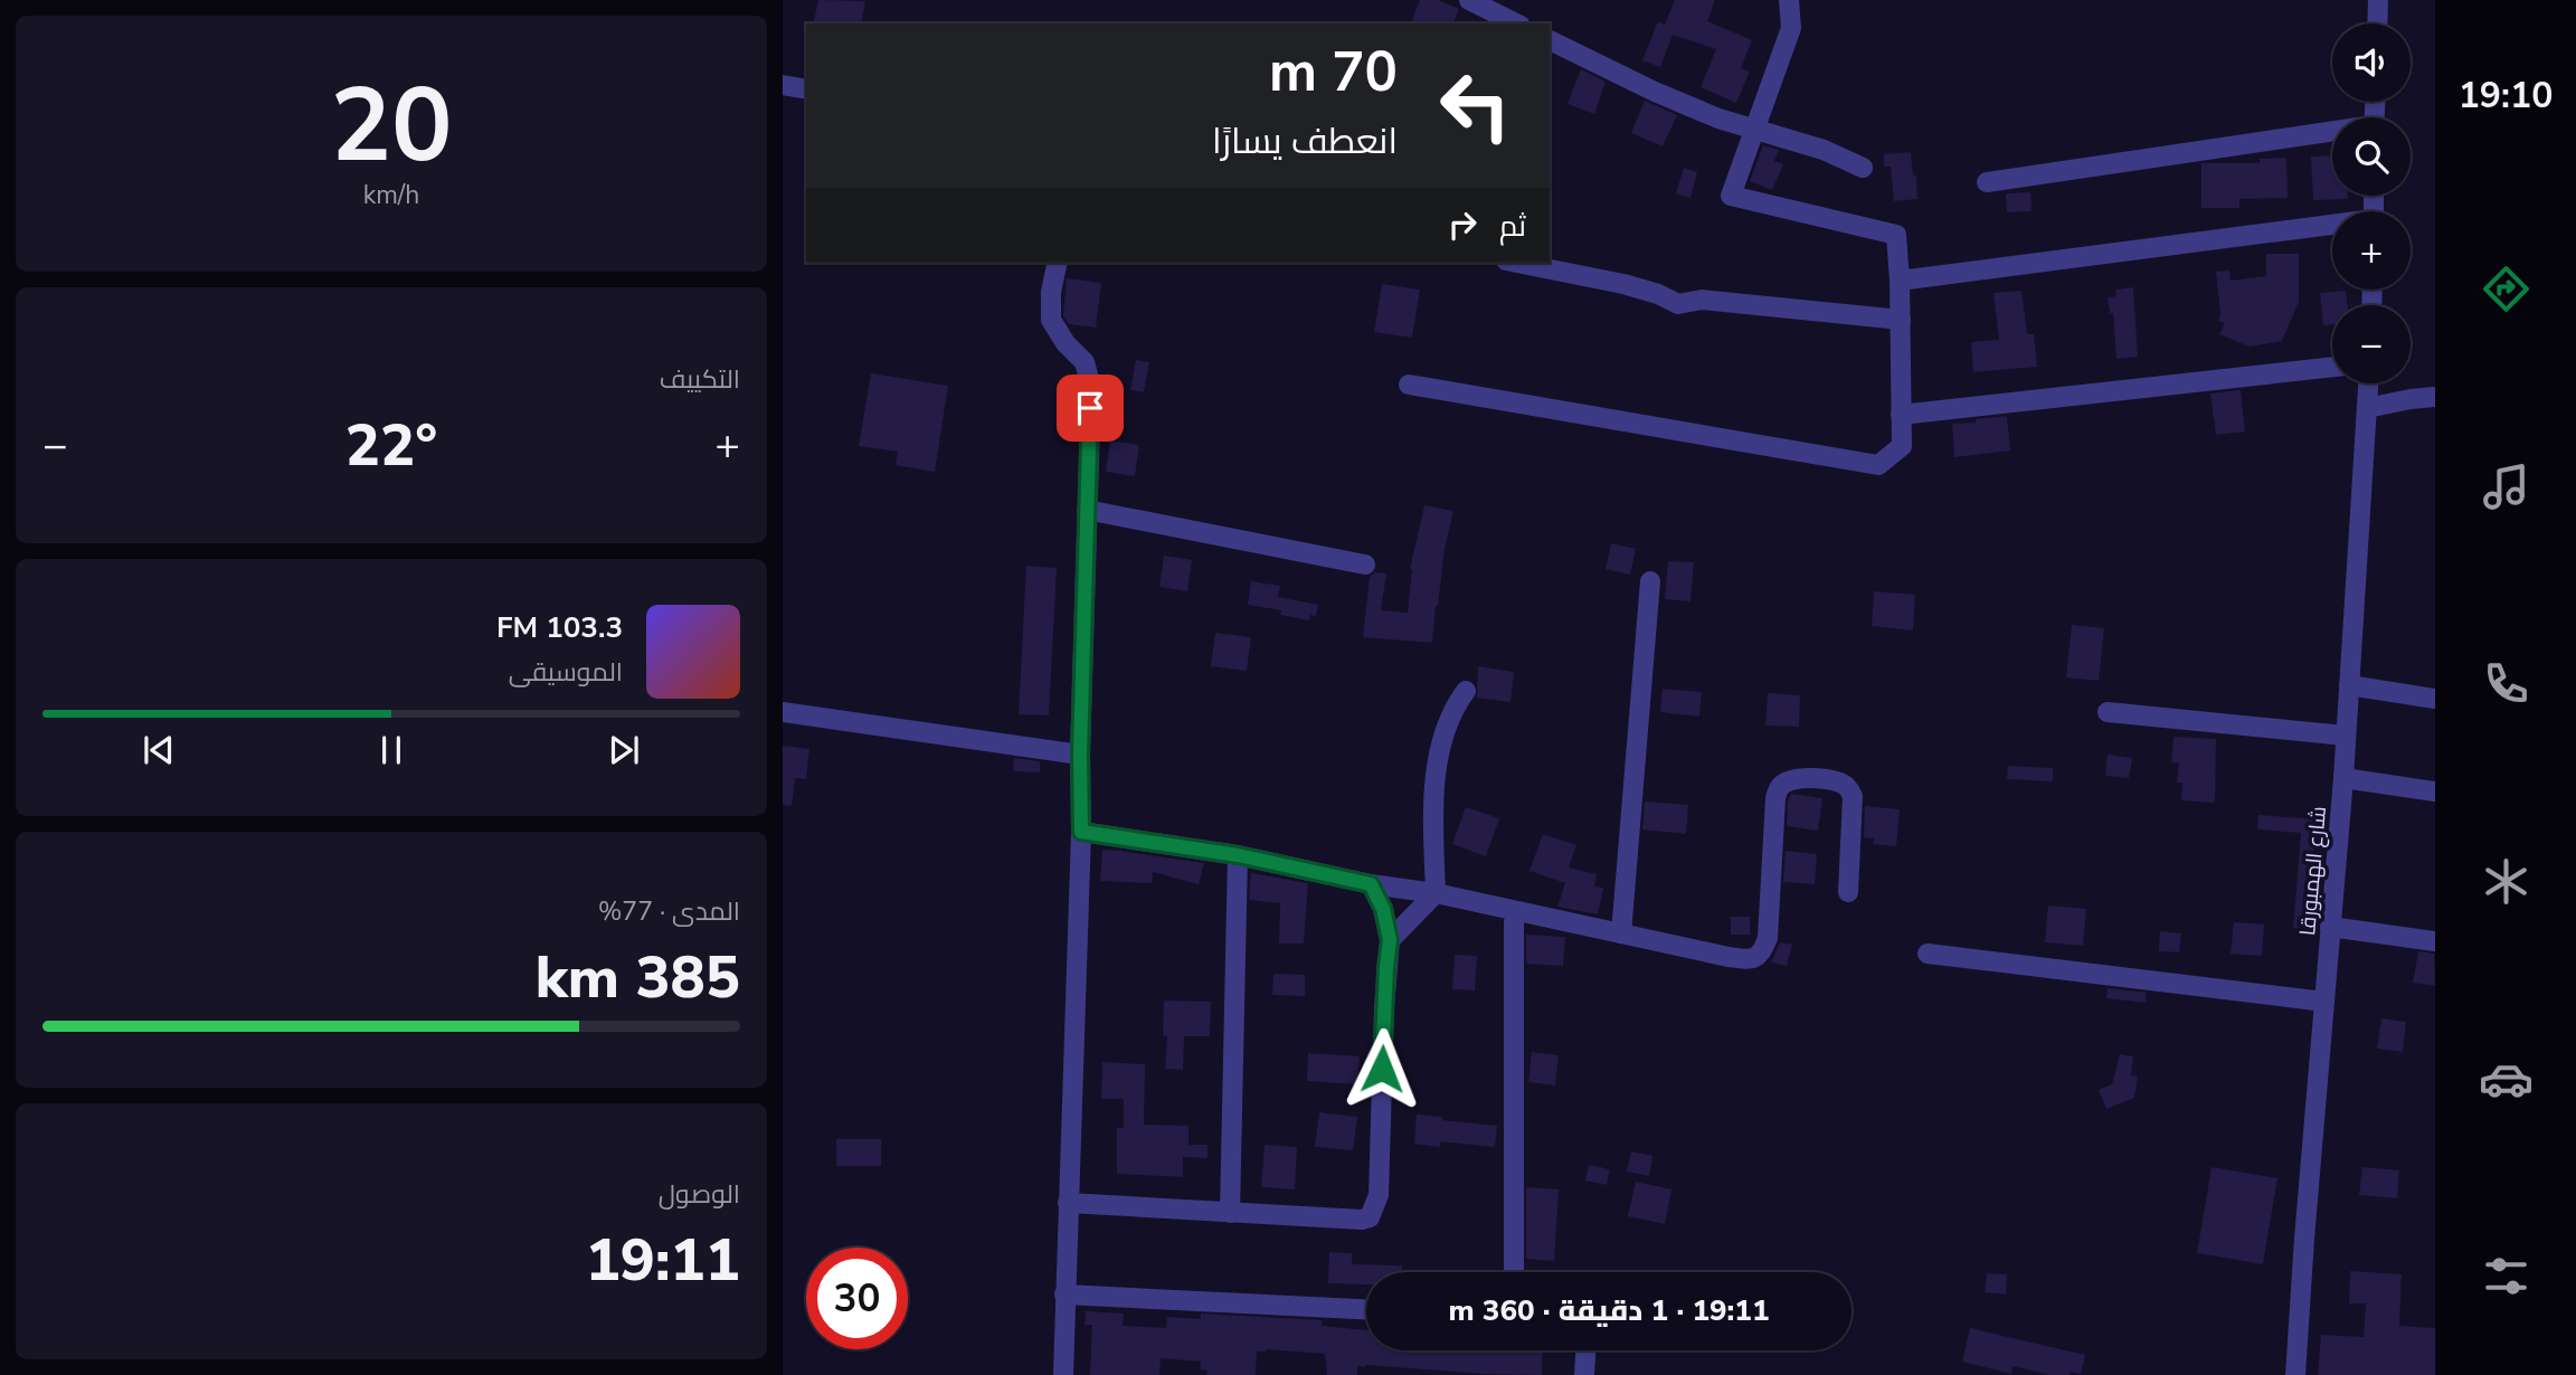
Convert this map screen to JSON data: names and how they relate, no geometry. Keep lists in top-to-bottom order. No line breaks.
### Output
{"streets":{"street":["شارع الهمبورقا"]},"page":{"tabs":"19:10","tile":[["20","km/h"],"التكييف",["المدى · 77%","385 km"],["الوصول","19:11"]],"map_buttons":["+","−"],"turn":["70 m","انعطف يسارًا"],"then":"ثم","heat":["−","22°","+"],"song":["103.3 FM","الموسيقى"],"limit":"30","trip":"19:11 · 1 دقيقة · 360 m"}}
